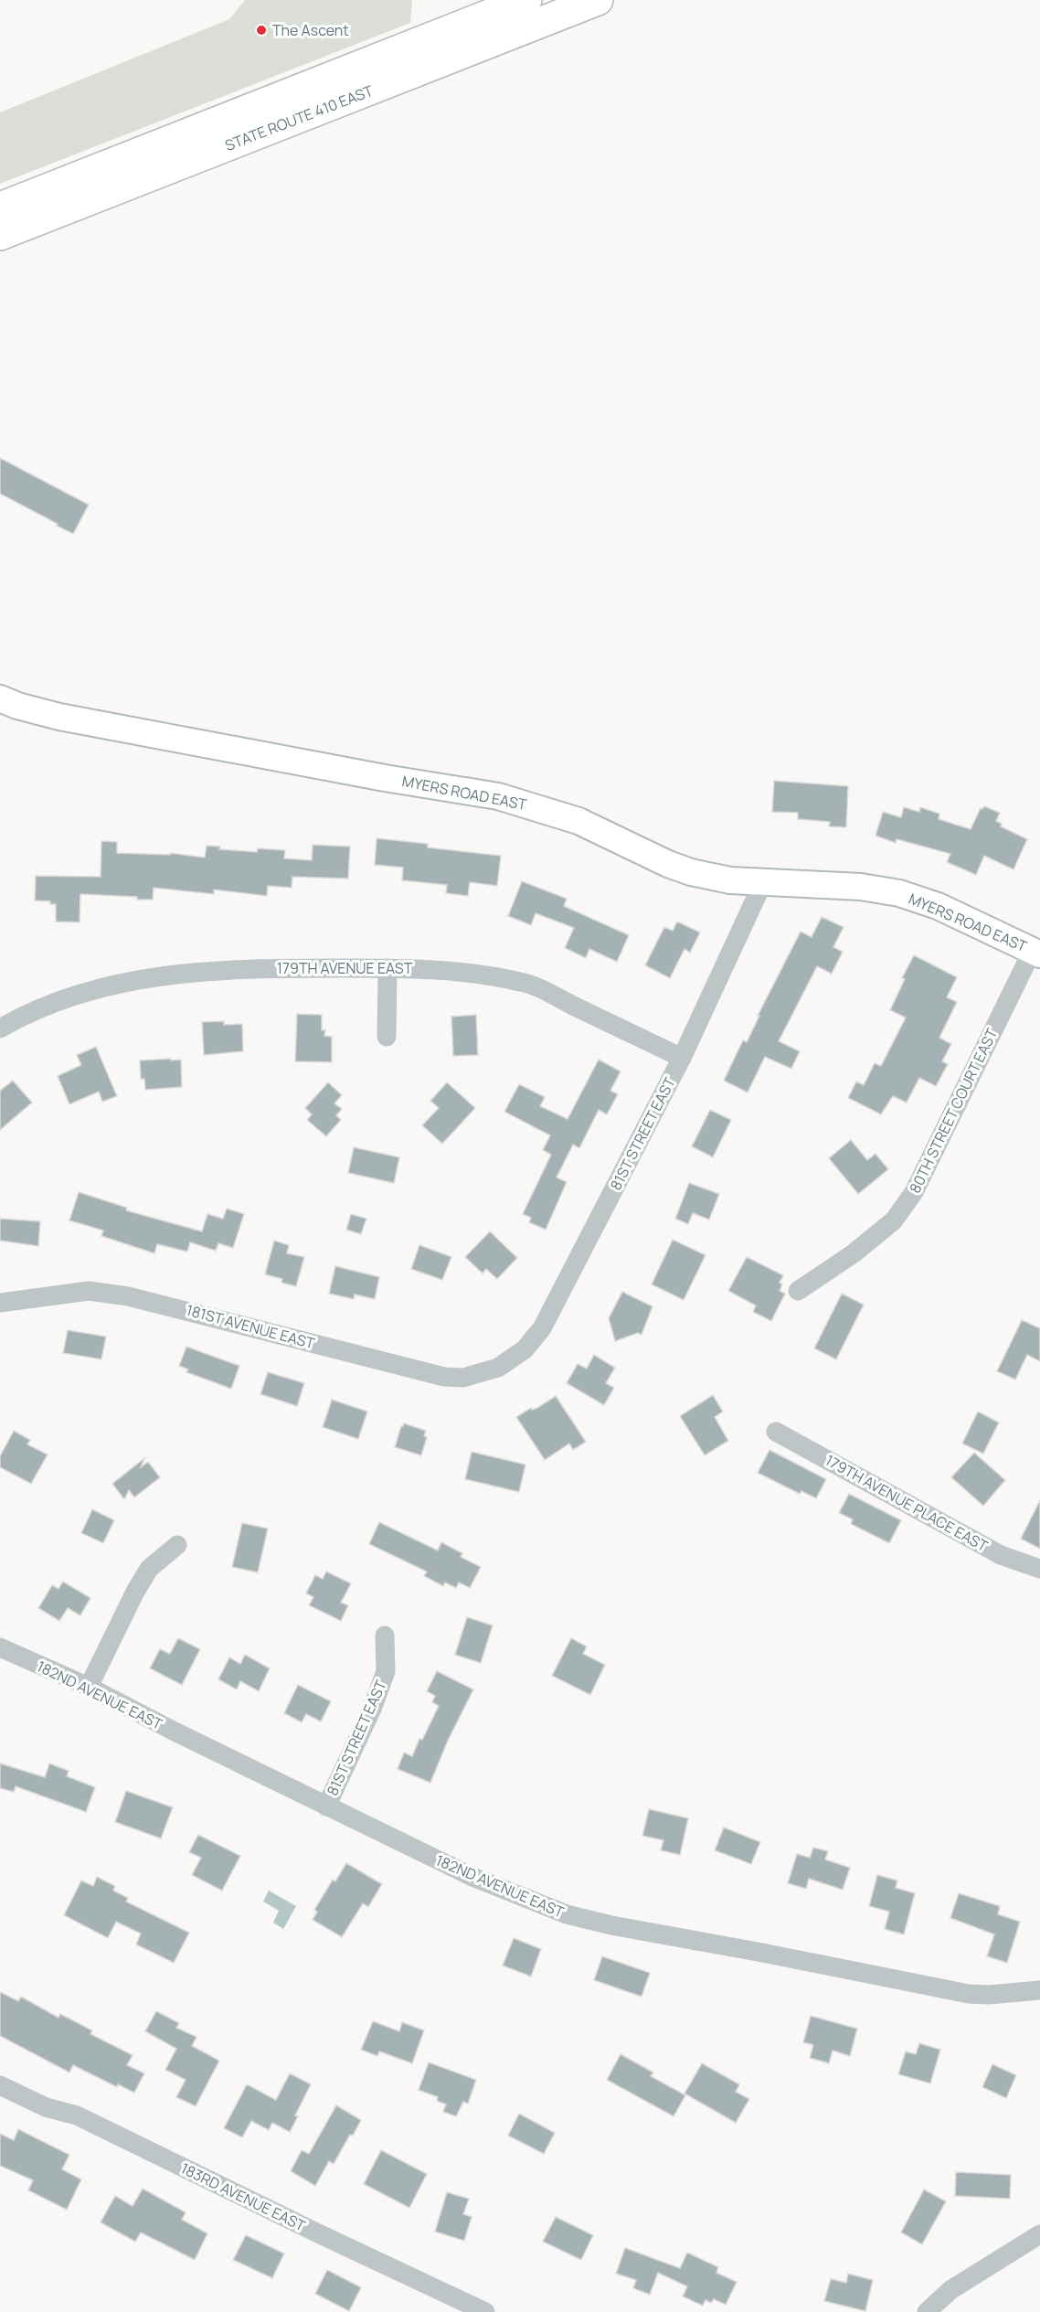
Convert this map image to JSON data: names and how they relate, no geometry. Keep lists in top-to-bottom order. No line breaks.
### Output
{"streets":{"highway":["STATE ROUTE 410 EAST"],"street":["MYERS ROAD EAST","179TH AVENUE EAST","80TH STREET COURT EAST","81ST STREET EAST","181ST AVENUE EAST","179TH AVENUE PLACE EAST","182ND AVENUE EAST","183RD AVENUE EAST"]},"crossings":[["MYERS ROAD EAST","80TH STREET COURT EAST"],["MYERS ROAD EAST","81ST STREET EAST"],["179TH AVENUE EAST","81ST STREET EAST"],["81ST STREET EAST","181ST AVENUE EAST"],["81ST STREET EAST","182ND AVENUE EAST"]],"places":["The Ascent"]}
